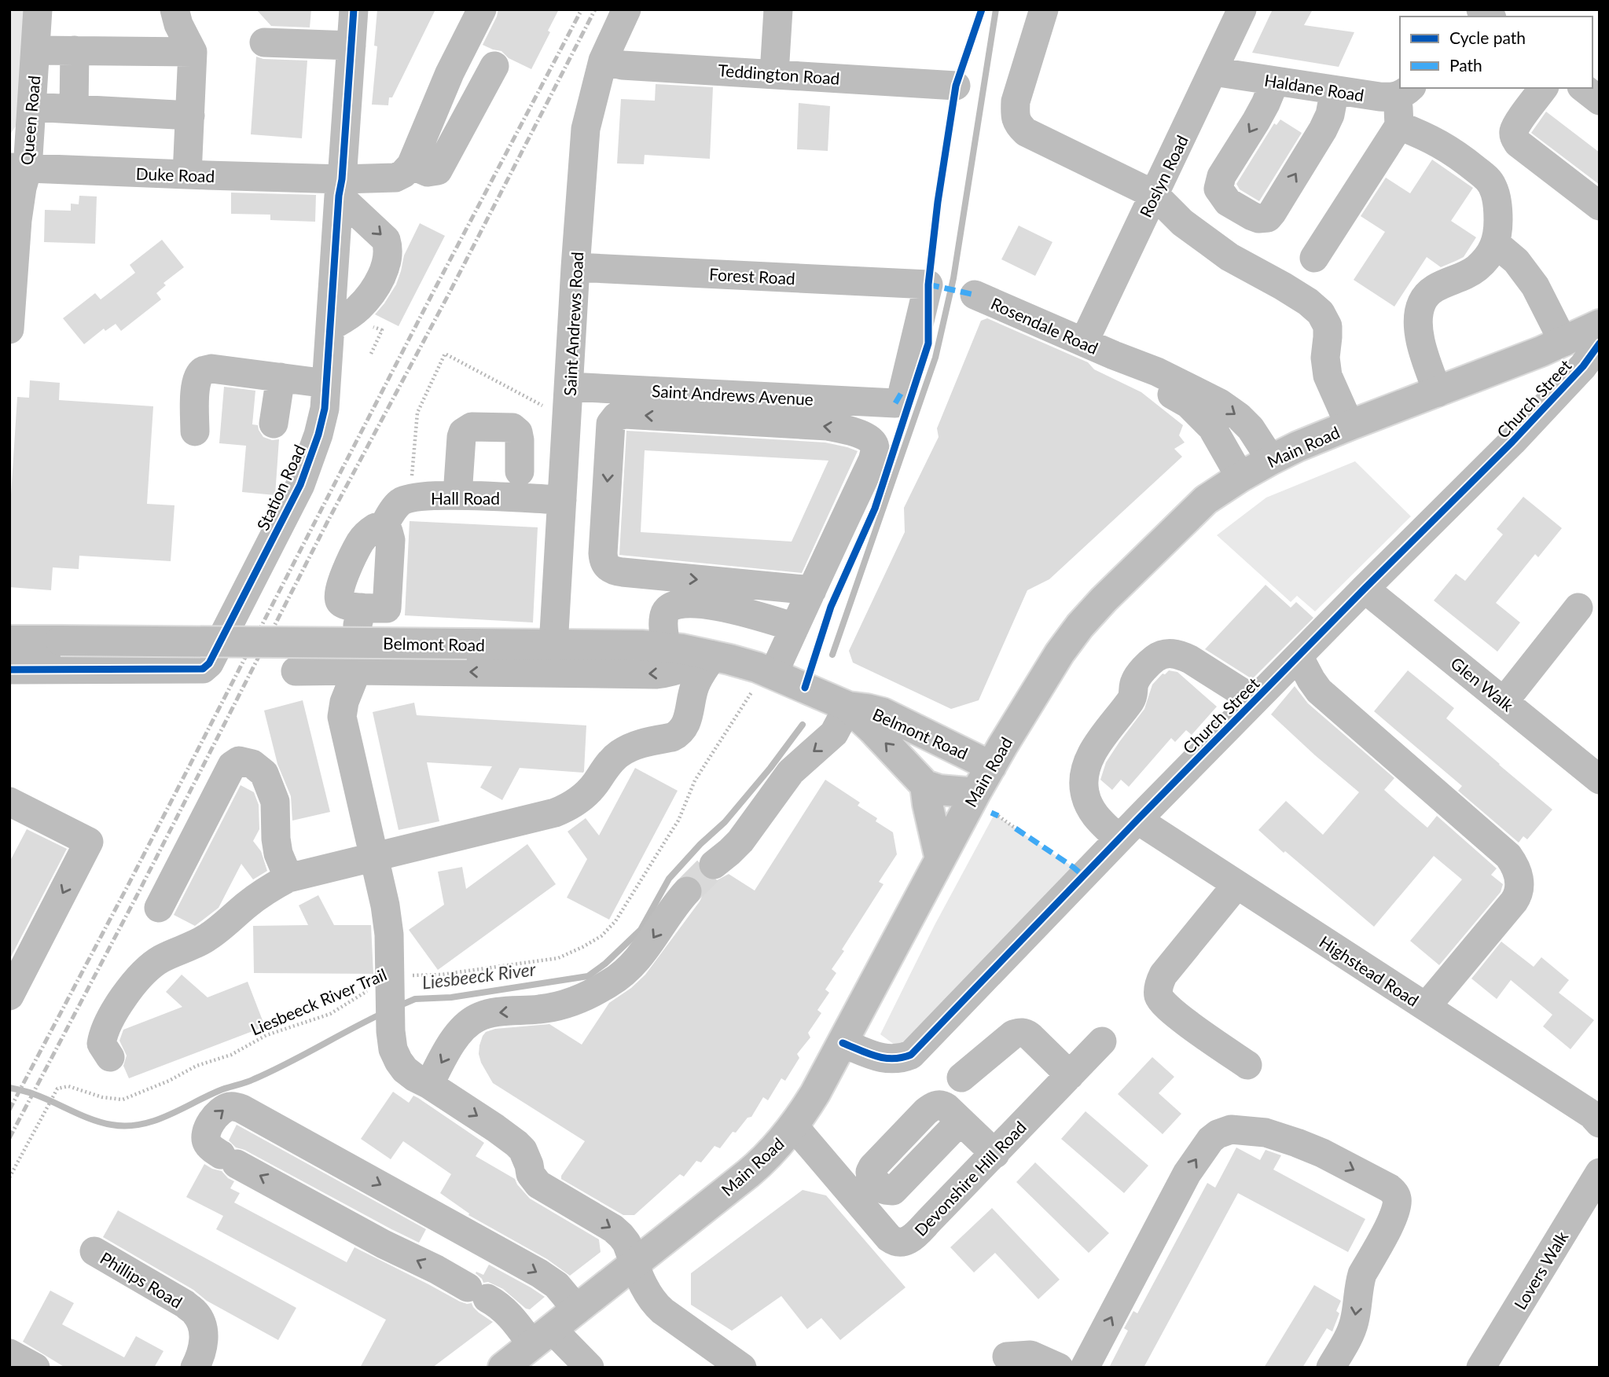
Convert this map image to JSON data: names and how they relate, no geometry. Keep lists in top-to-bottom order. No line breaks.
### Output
{"streets":{"main road":["Main Road","Belmont Road"],"street":["Teddington Road","Haldane Road","Queen Road","Duke Road","Roslyn Road","Forest Road","Saint Andrews Road","Rosendale Road","Saint Andrews Avenue","Church Street","Station Road","Hall Road","Glen Walk","Highstead Road","Devonshire Hill Road","Lovers Walk","Phillips Road"],"path":["Liesbeeck River Trail"]},"crossings":[["Teddington Road","Saint Andrews Road"],["Haldane Road","Roslyn Road"],["Queen Road","Duke Road"],["Duke Road","Station Road"],["Roslyn Road","Rosendale Road"],["Forest Road","Saint Andrews Road"],["Forest Road","Saint Andrews Avenue"],["Saint Andrews Road","Saint Andrews Avenue"],["Saint Andrews Road","Hall Road"],["Saint Andrews Road","Belmont Road"],["Rosendale Road","Main Road"],["Church Street","Main Road"],["Church Street","Glen Walk"],["Church Street","Highstead Road"],["Main Road","Belmont Road"],["Main Road","Devonshire Hill Road"],["Belmont Road","Liesbeeck River Trail"]],"water":["Liesbeeck River"],"legend":["Cycle path","Path"]}
